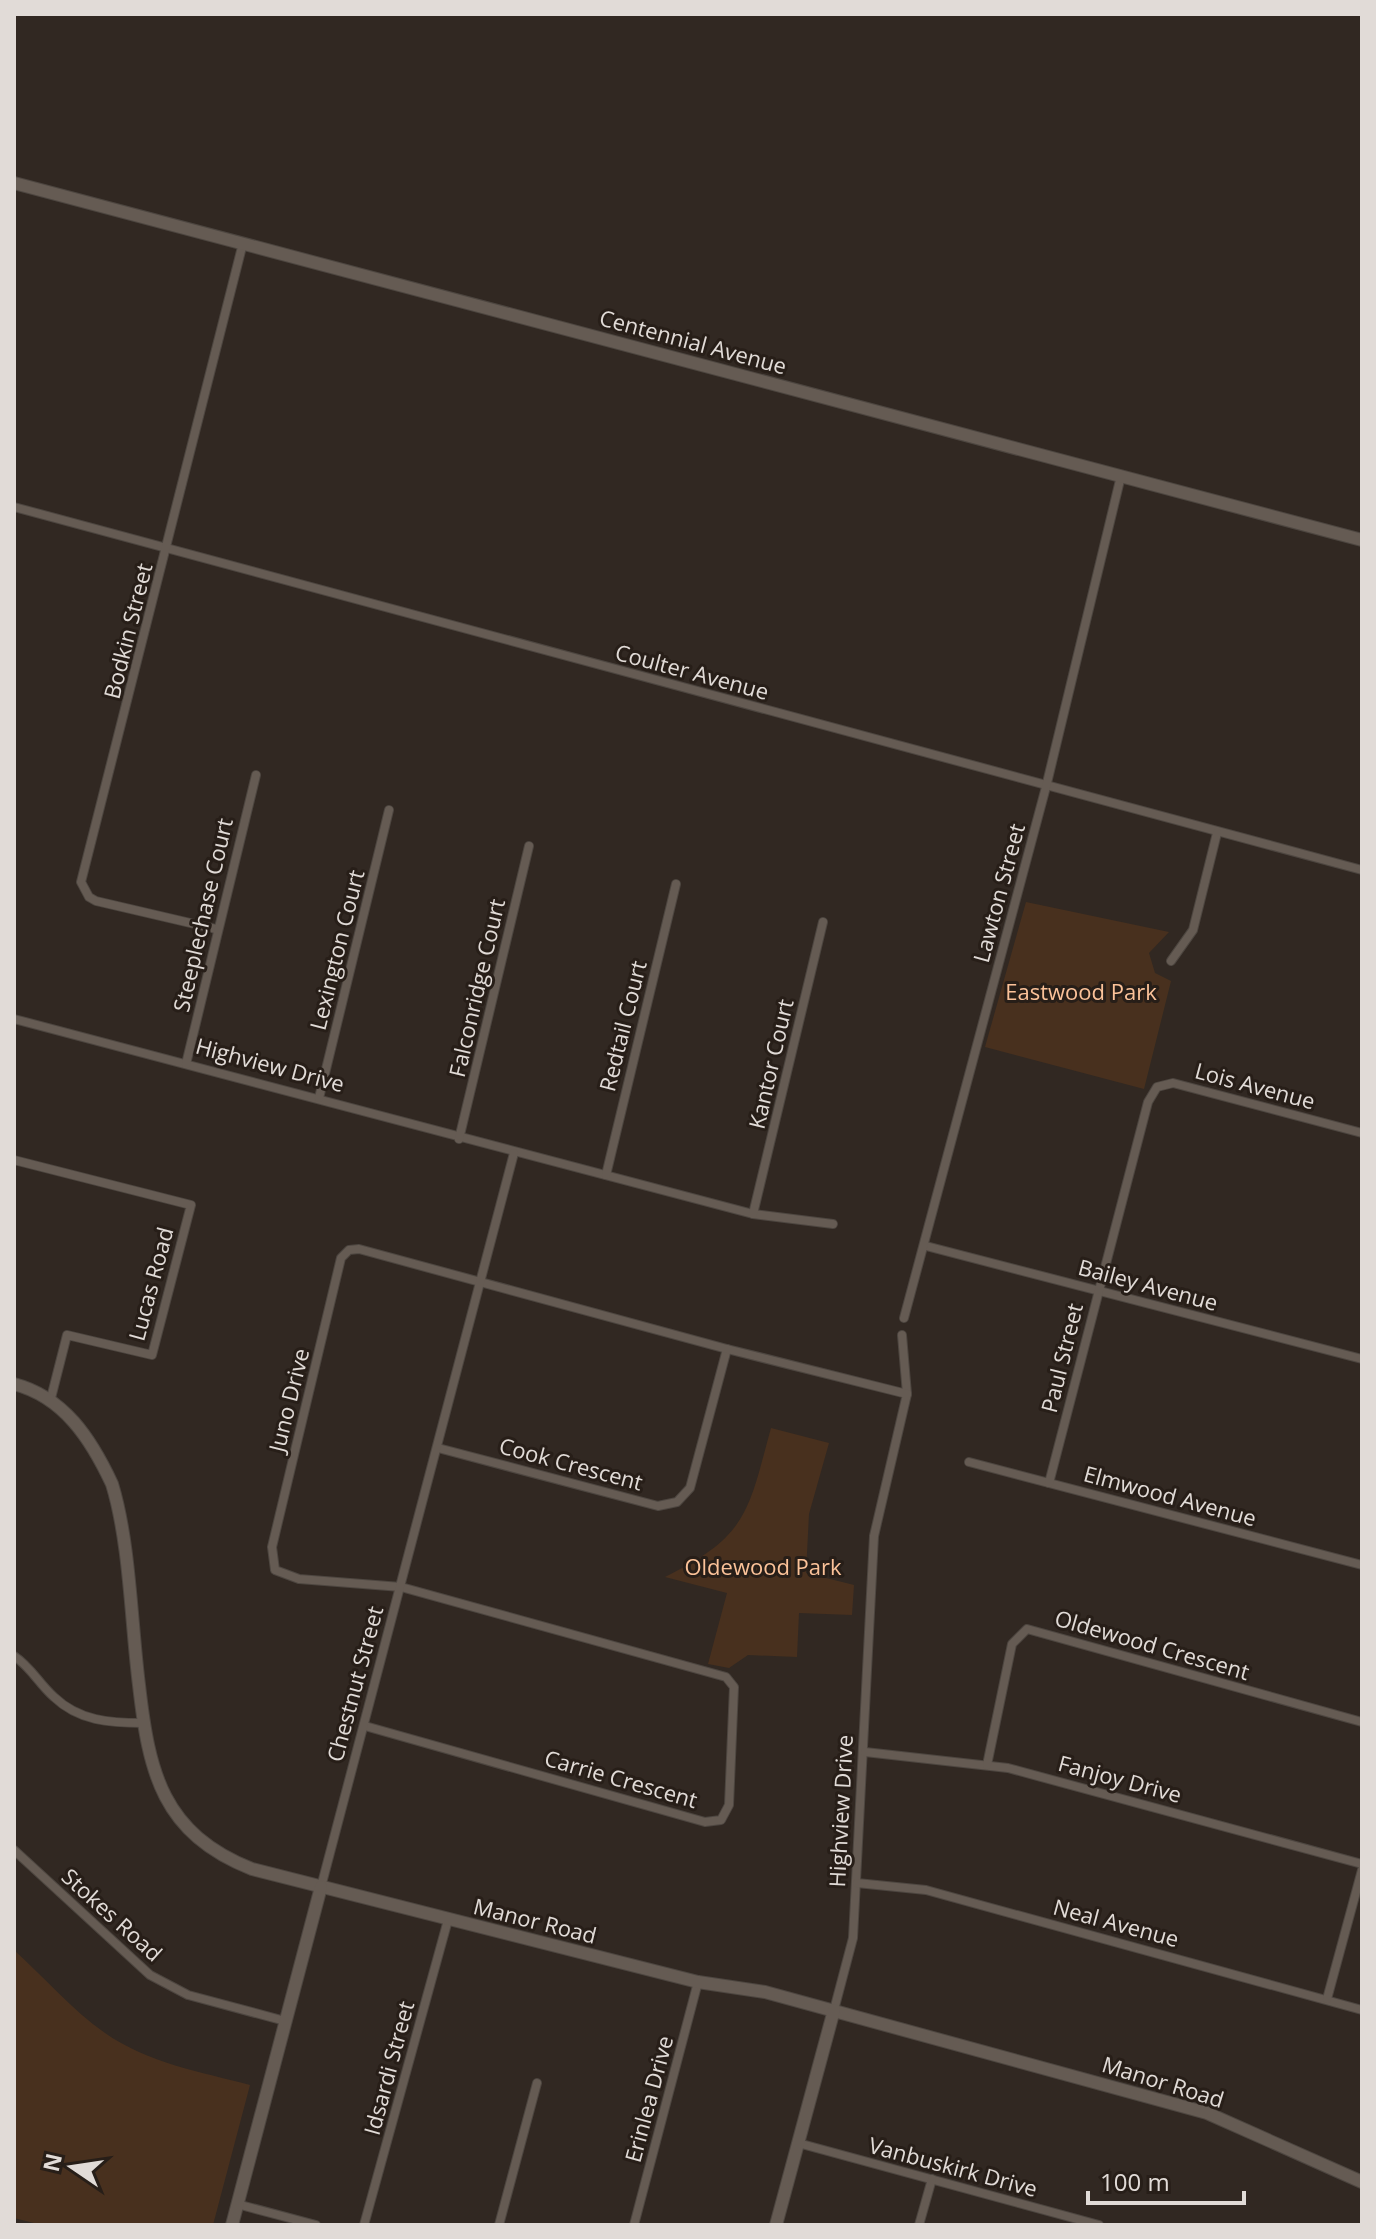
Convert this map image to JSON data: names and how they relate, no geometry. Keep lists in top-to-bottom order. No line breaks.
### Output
{"streets":{"street":["Centennial Avenue","Bodkin Street","Coulter Avenue","Lawton Street","Steeplechase Court","Lexington Court","Falconridge Court","Redtail Court","Kantor Court","Highview Drive","Lois Avenue","Lucas Road","Bailey Avenue","Paul Street","Juno Drive","Cook Crescent","Elmwood Avenue","Oldewood Crescent","Chestnut Street","Carrie Crescent","Fanjoy Drive","Stokes Road","Manor Road","Neal Avenue","Idsardi Street","Erinlea Drive","Vanbuskirk Drive"]},"crossings":[["Centennial Avenue","Bodkin Street"],["Centennial Avenue","Lawton Street"],["Bodkin Street","Coulter Avenue"],["Bodkin Street","Steeplechase Court"],["Coulter Avenue","Lawton Street"],["Lawton Street","Bailey Avenue"],["Steeplechase Court","Highview Drive"],["Lexington Court","Highview Drive"],["Falconridge Court","Highview Drive"],["Highview Drive","Chestnut Street"],["Highview Drive","Fanjoy Drive"],["Highview Drive","Manor Road"],["Highview Drive","Neal Avenue"],["Highview Drive","Vanbuskirk Drive"],["Lois Avenue","Paul Street"],["Lucas Road","Manor Road"],["Bailey Avenue","Paul Street"],["Paul Street","Elmwood Avenue"],["Juno Drive","Chestnut Street"],["Juno Drive","Carrie Crescent"],["Cook Crescent","Chestnut Street"],["Oldewood Crescent","Fanjoy Drive"],["Chestnut Street","Carrie Crescent"],["Chestnut Street","Stokes Road"],["Chestnut Street","Manor Road"],["Manor Road","Idsardi Street"],["Manor Road","Erinlea Drive"]],"parks":["Eastwood Park","Oldewood Park"],"scale_bar":"100 m","north":"left"}
